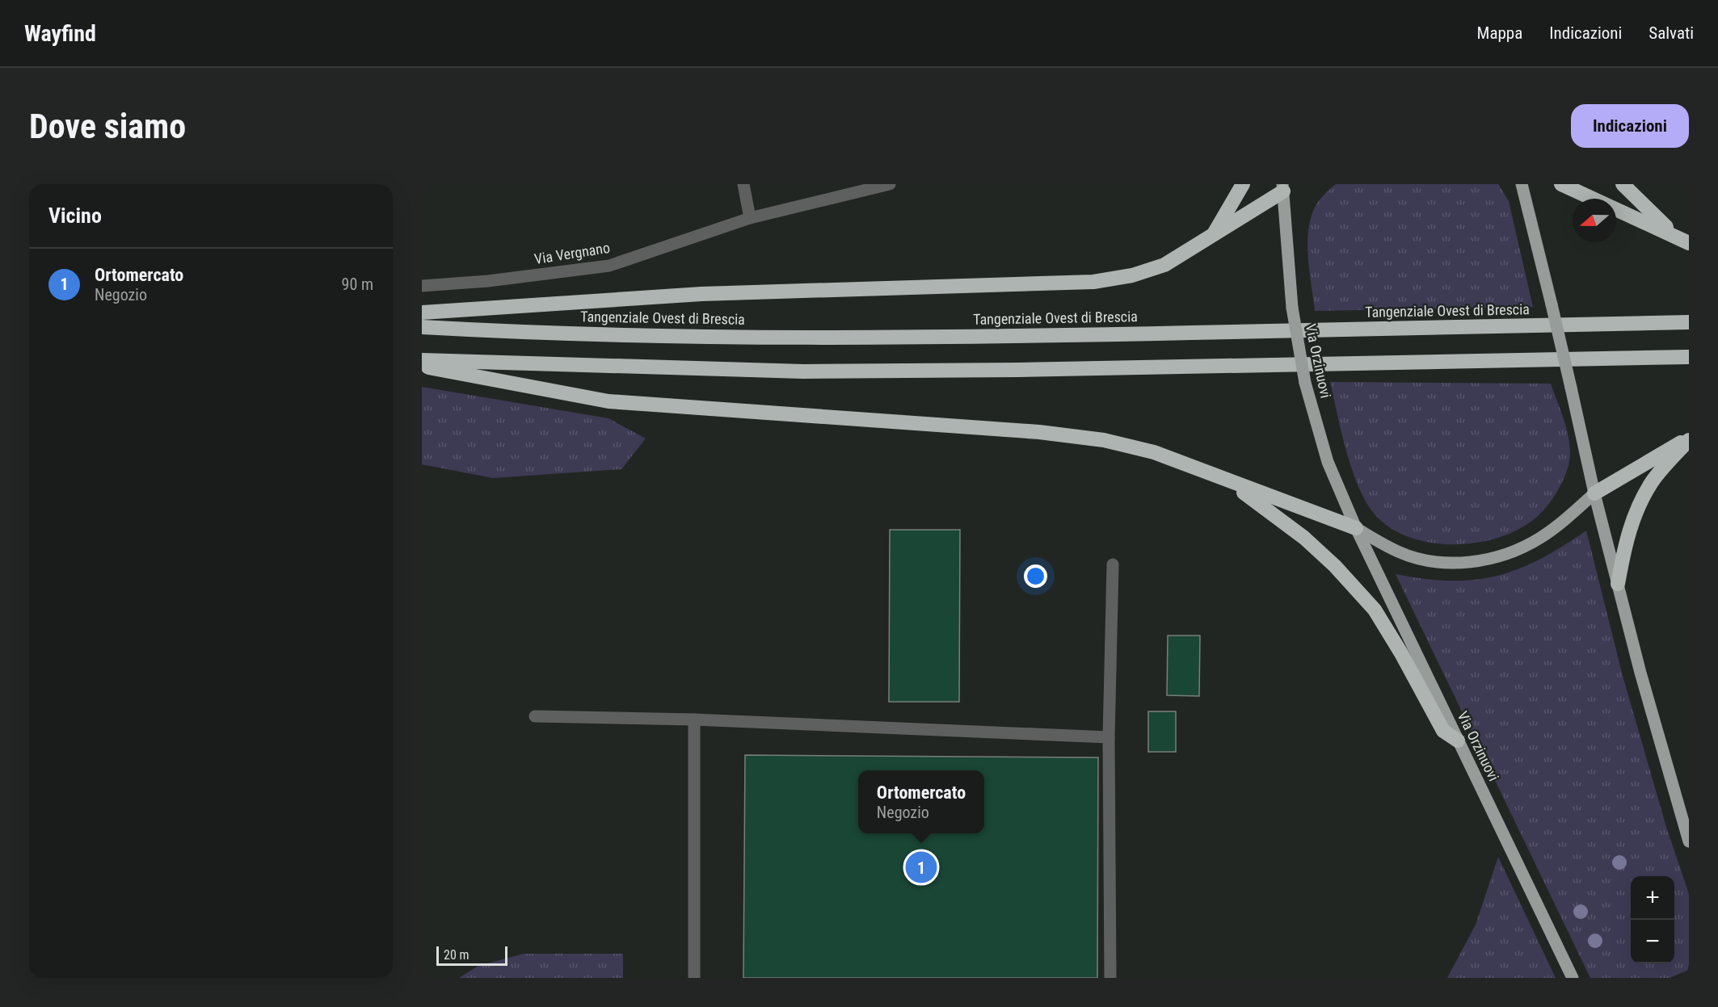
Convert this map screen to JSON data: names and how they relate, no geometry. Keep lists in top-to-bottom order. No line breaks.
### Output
{"streets":{"highway":["Tangenziale Ovest di Brescia"],"main road":["Via Orzinuovi"],"street":["Via Vergnano"]},"scale_bar":"20 m","north":"left","page":{"header":"Wayfind","nav":["Mappa","Indicazioni","Salvati"],"buttons":"Indicazioni","title":"Dove siamo","heading":"Vicino","list":[{"mark":"1","name":"Ortomercato","note":"Negozio","value":"90 m"}],"popup":["Ortomercato","Negozio"],"pins":"1","map_buttons":["+","−"],"scale":"20 m"}}
